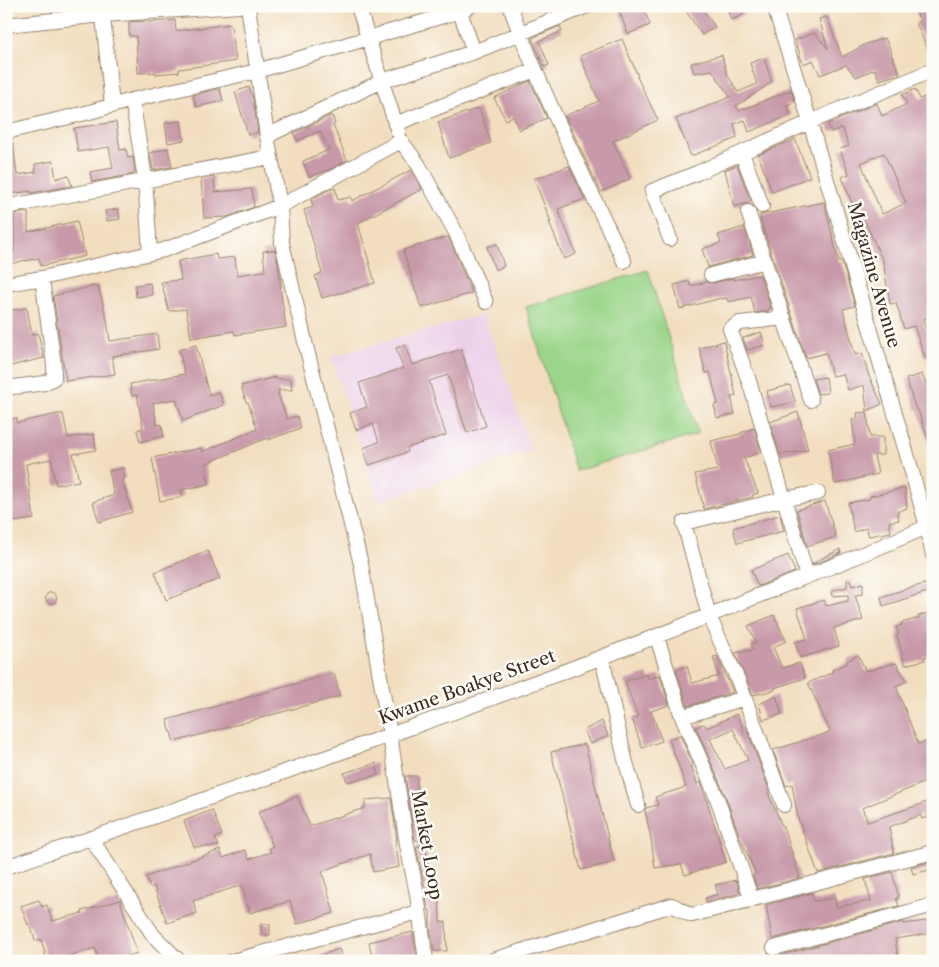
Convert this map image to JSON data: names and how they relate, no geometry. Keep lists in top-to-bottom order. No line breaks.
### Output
{"streets":{"street":["Magazine Avenue","Kwame Boakye Street","Market Loop"]},"crossings":[["Magazine Avenue","Kwame Boakye Street"],["Kwame Boakye Street","Market Loop"]]}
